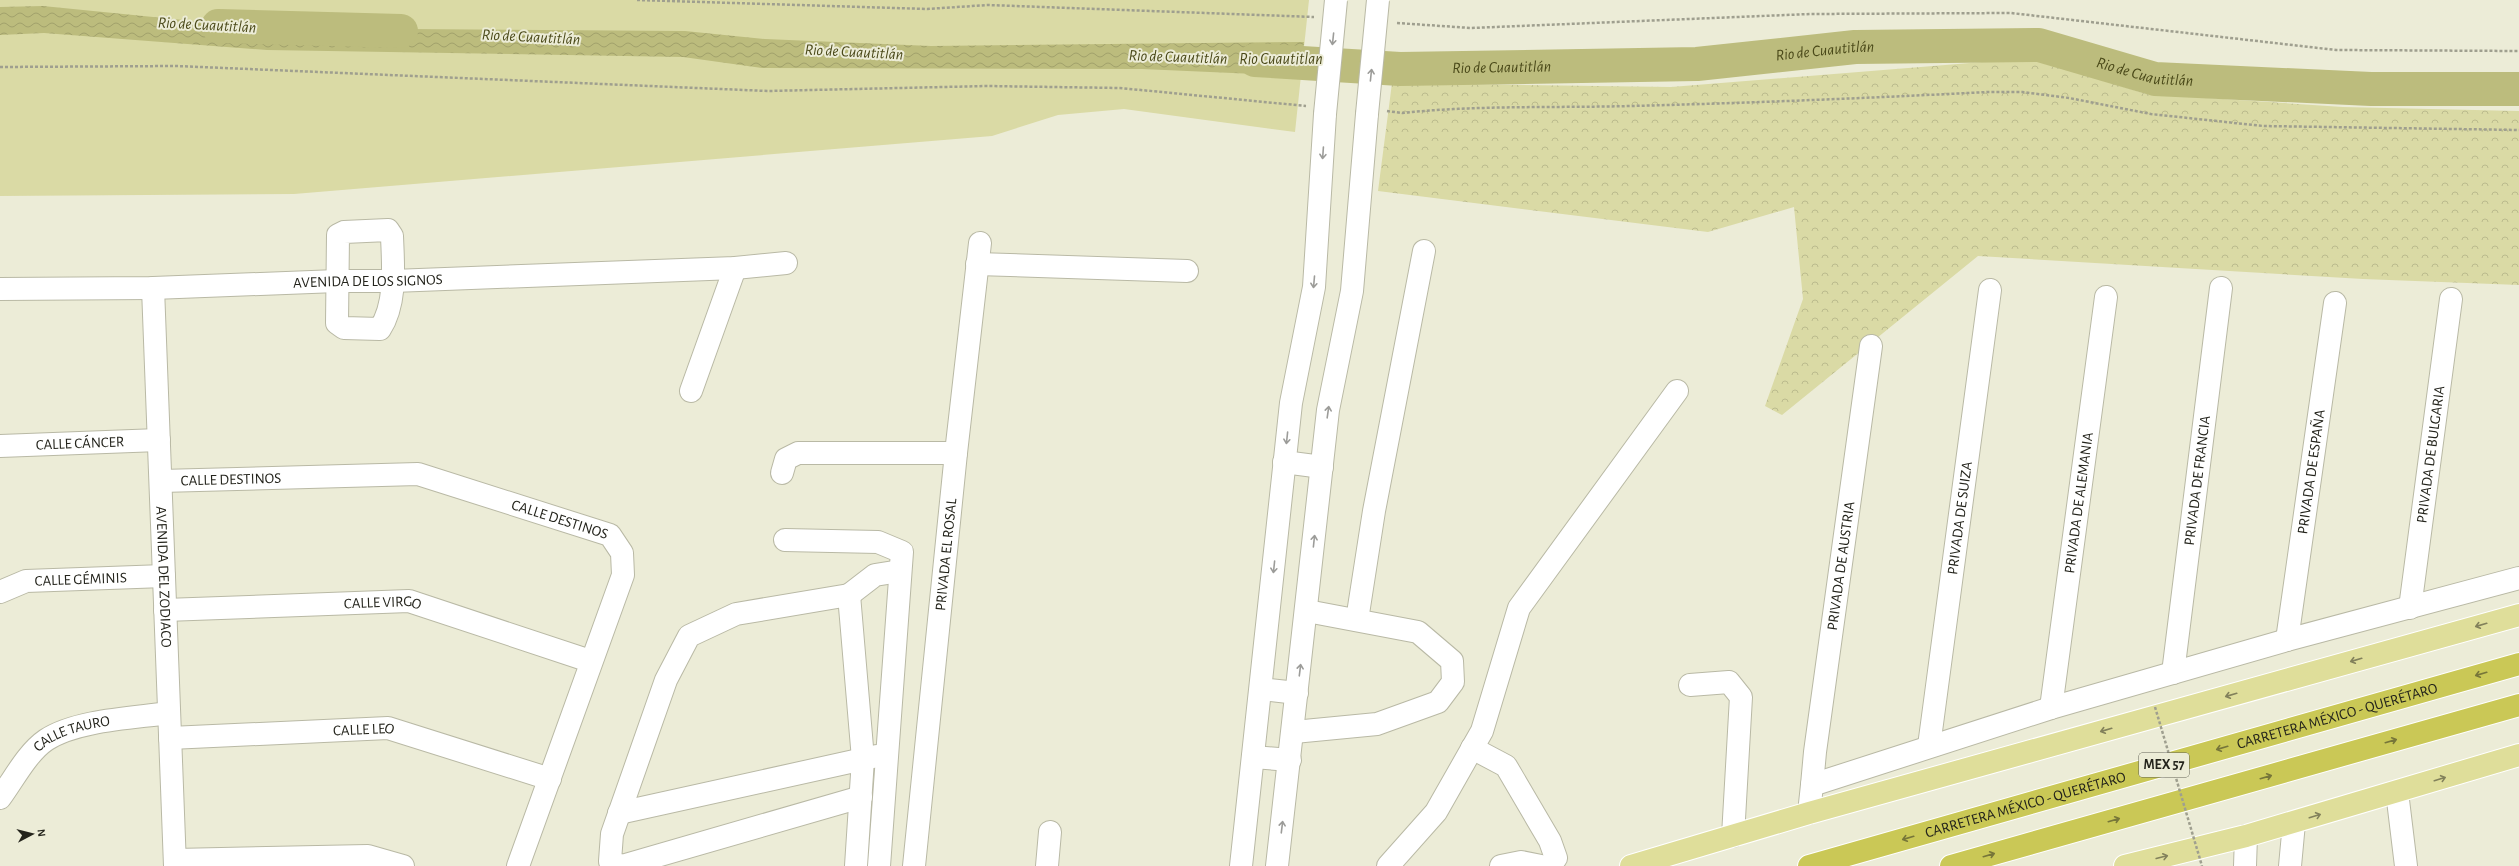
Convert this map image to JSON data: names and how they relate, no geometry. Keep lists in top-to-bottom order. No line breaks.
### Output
{"streets":{"highway":["CARRETERA MÉXICO - QUERÉTARO","MEX 57"],"street":["AVENIDA DE LOS SIGNOS","CALLE CÁNCER","PRIVADA DE BULGARIA","PRIVADA DE ESPAÑA","CALLE DESTINOS","PRIVADA DE FRANCIA","PRIVADA DE ALEMANIA","PRIVADA DE SUIZA","PRIVADA EL ROSAL","PRIVADA DE AUSTRIA","AVENIDA DEL ZODIACO","CALLE GÉMINIS","CALLE VIRGO","CALLE LEO","CALLE TAURO"]},"crossings":[["AVENIDA DE LOS SIGNOS","AVENIDA DEL ZODIACO"],["CALLE CÁNCER","AVENIDA DEL ZODIACO"],["CALLE DESTINOS","AVENIDA DEL ZODIACO"],["CALLE DESTINOS","CALLE VIRGO"],["CALLE DESTINOS","CALLE LEO"],["AVENIDA DEL ZODIACO","CALLE GÉMINIS"],["AVENIDA DEL ZODIACO","CALLE VIRGO"],["AVENIDA DEL ZODIACO","CALLE LEO"],["AVENIDA DEL ZODIACO","CALLE TAURO"]],"water":["Rio de Cuautitlán","Rio Cuautitlan"],"north":"right"}
